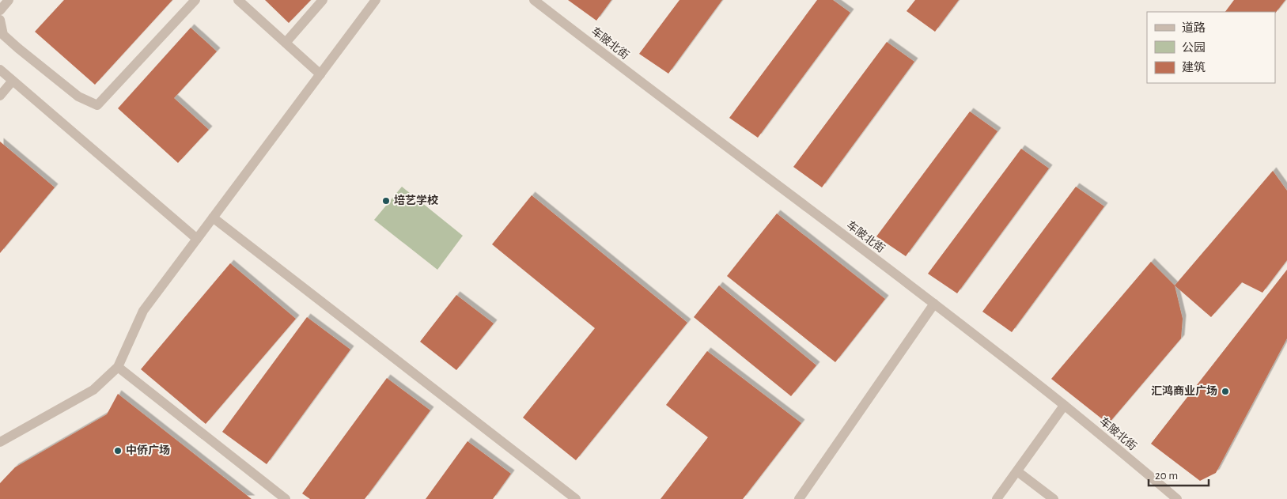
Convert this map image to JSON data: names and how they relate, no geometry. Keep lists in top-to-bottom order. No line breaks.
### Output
{"streets":{"street":["车陂北街"]},"places":["培艺学校","汇鸿商业广场","中侨广场"],"legend":["道路","公园","建筑"],"scale_bar":"20 m"}
